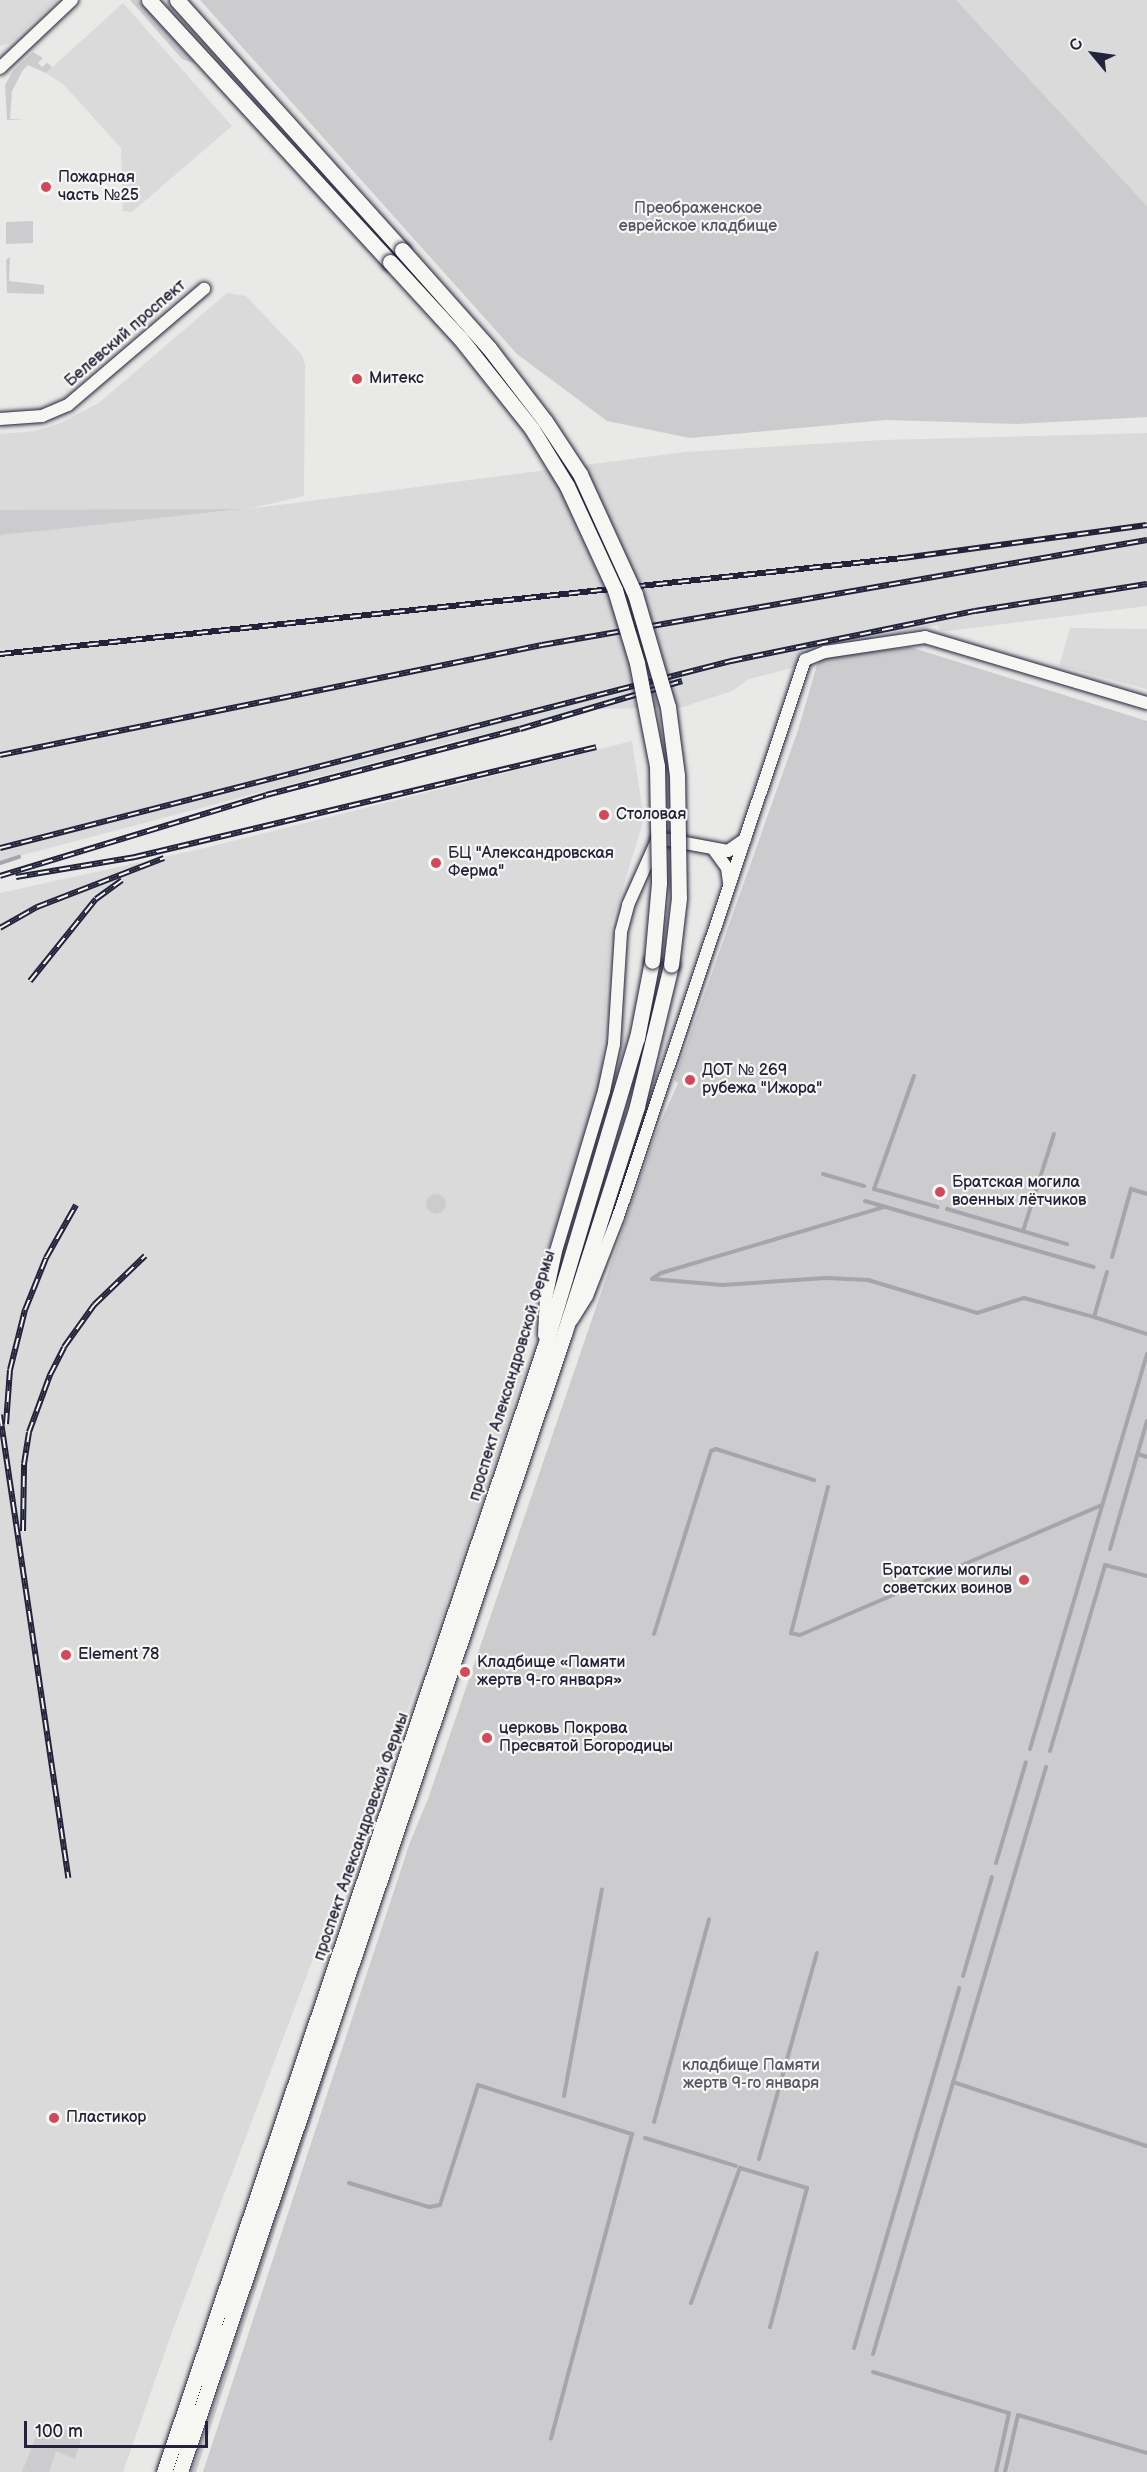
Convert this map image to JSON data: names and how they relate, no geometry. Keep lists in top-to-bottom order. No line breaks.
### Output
{"streets":{"main road":["проспект Александровской Фермы"],"street":["Белевский проспект"]},"parks":["Преображенское еврейское кладбище","кладбище Памяти жертв 9-го января"],"places":["Пожарная часть №25","Митекс","Столовая","БЦ \"Александровская Ферма\"","ДОТ № 269 рубежа \"Ижора\"","Братская могила военных лётчиков","Братские могилы советских воинов","Element 78","Кладбище «Памяти жертв 9-го января»","церковь Покрова Пресвятой Богородицы","Пластикор"],"scale_bar":"100 m","north":"top left"}
